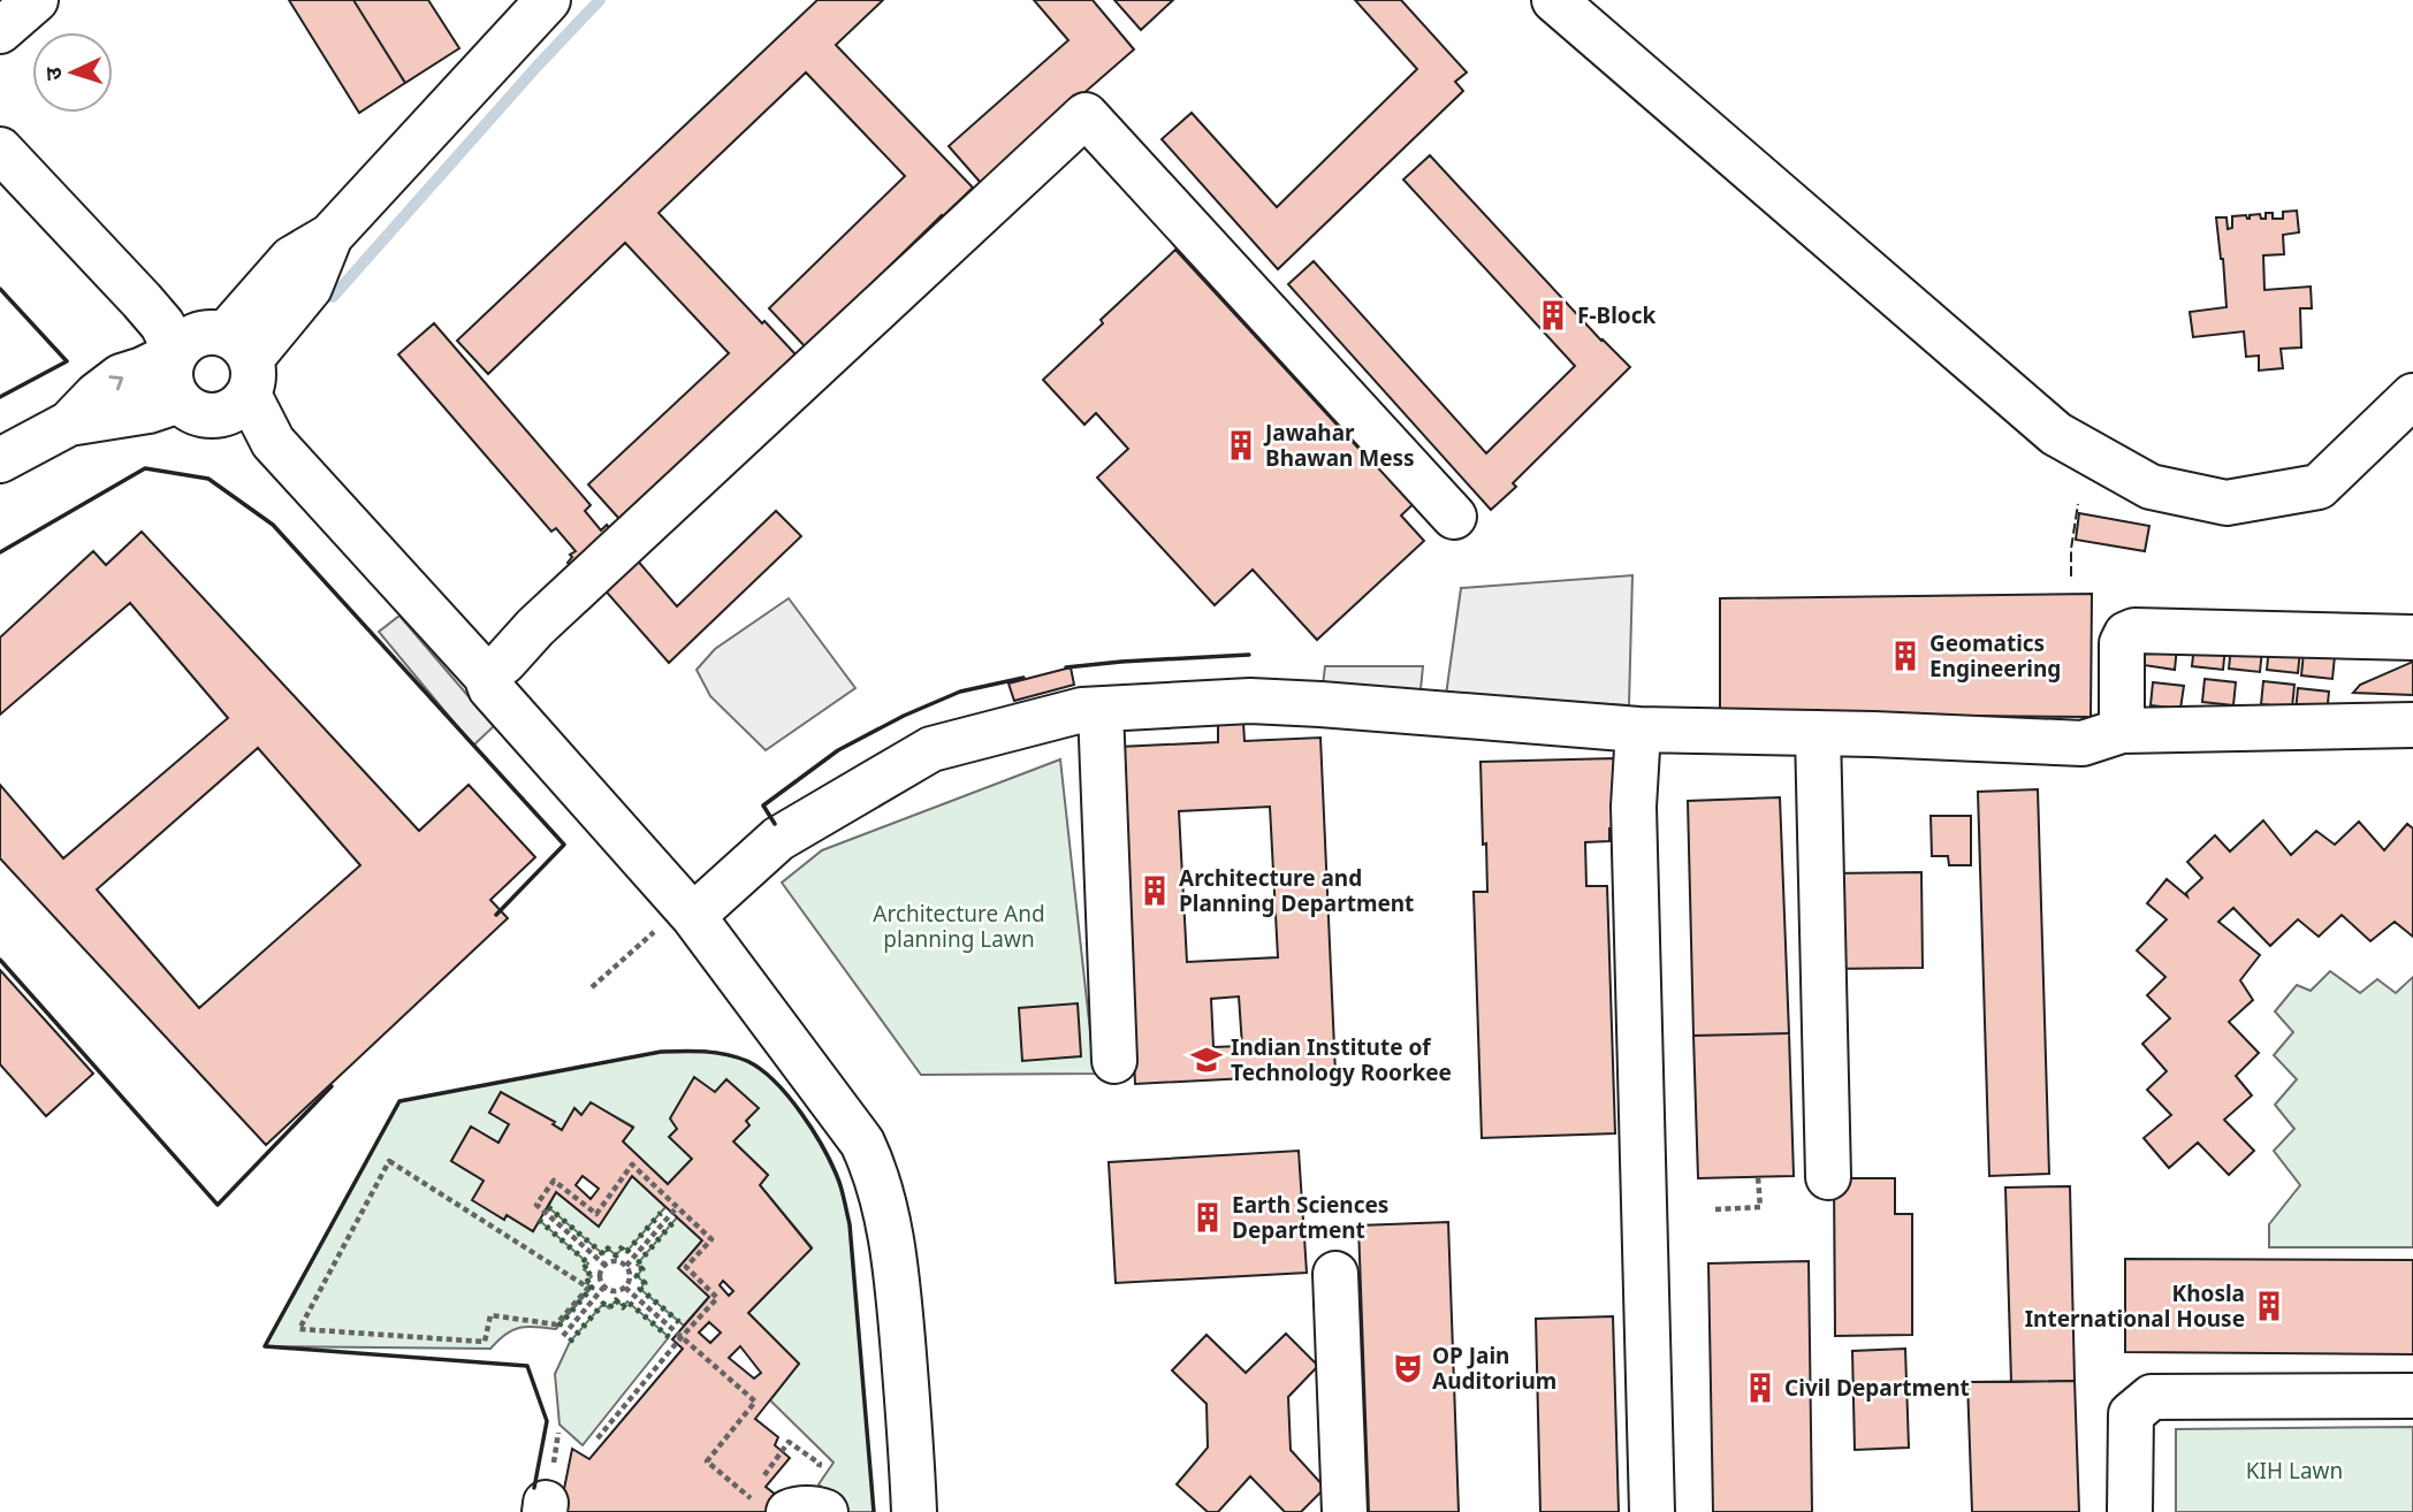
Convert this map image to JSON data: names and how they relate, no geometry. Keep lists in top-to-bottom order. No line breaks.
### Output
{"parks":["Architecture And planning Lawn","KIH Lawn"],"places":{"building":["F-Block","Jawahar Bhawan Mess","Geomatics Engineering","Architecture and Planning Department","Earth Sciences Department","Khosla International House","Civil Department"],"school or university":["Indian Institute of Technology Roorkee"],"theatre":["OP Jain Auditorium"]},"north":"left"}
